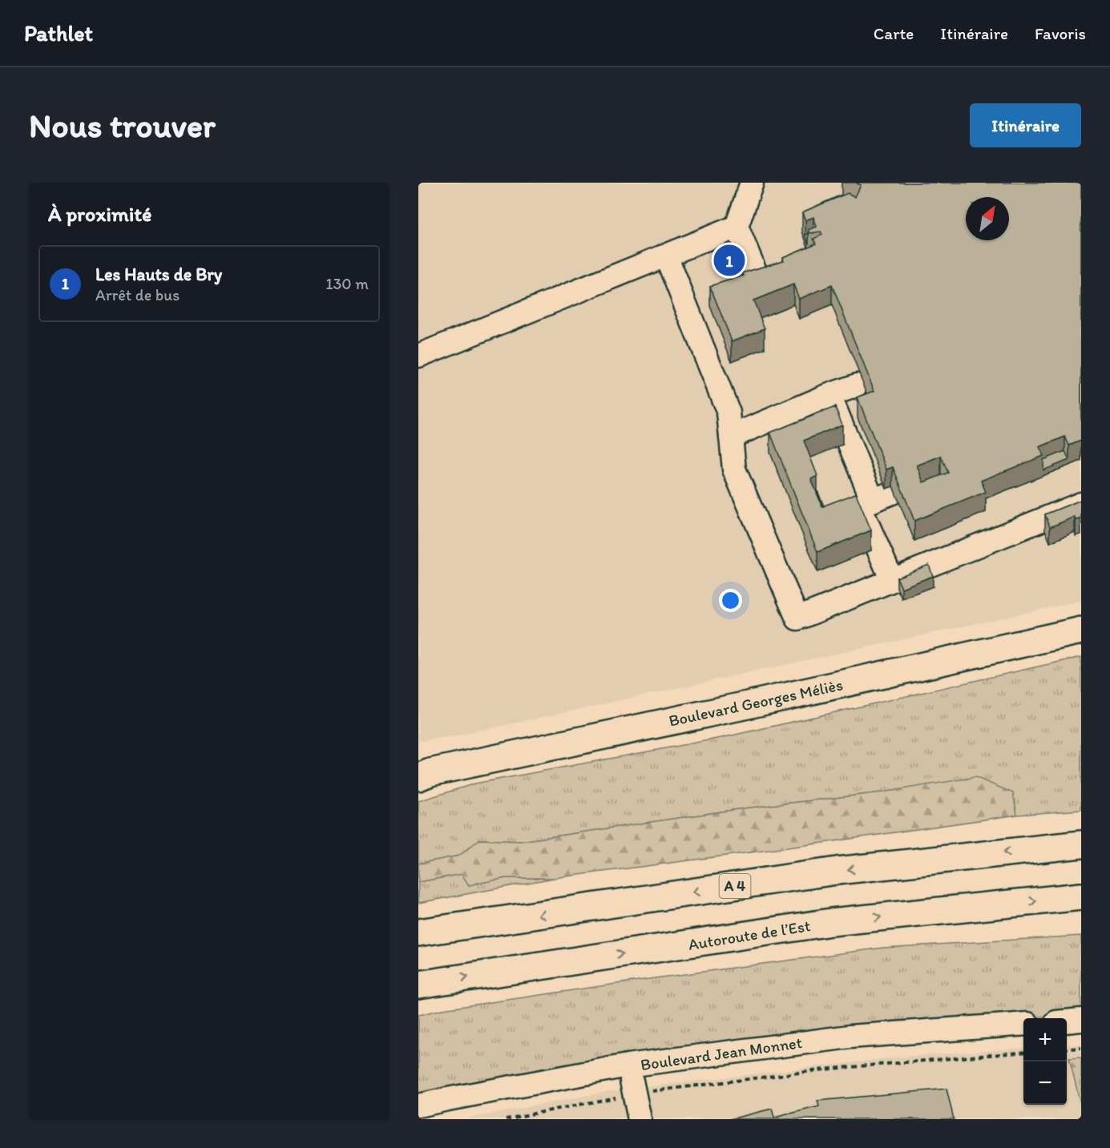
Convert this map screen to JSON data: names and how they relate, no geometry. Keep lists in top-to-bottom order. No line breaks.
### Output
{"streets":{"main road":["Boulevard Georges Méliès","A 4","Autoroute de l’Est"],"street":["Boulevard Jean Monnet"]},"north":"top right","page":{"header":"Pathlet","nav":["Carte","Itinéraire","Favoris"],"buttons":"Itinéraire","title":"Nous trouver","heading":"À proximité","pins":"1","list":[{"mark":"1","name":"Les Hauts de Bry","note":"Arrêt de bus","value":"130 m"}],"map_buttons":["+","−"]}}
